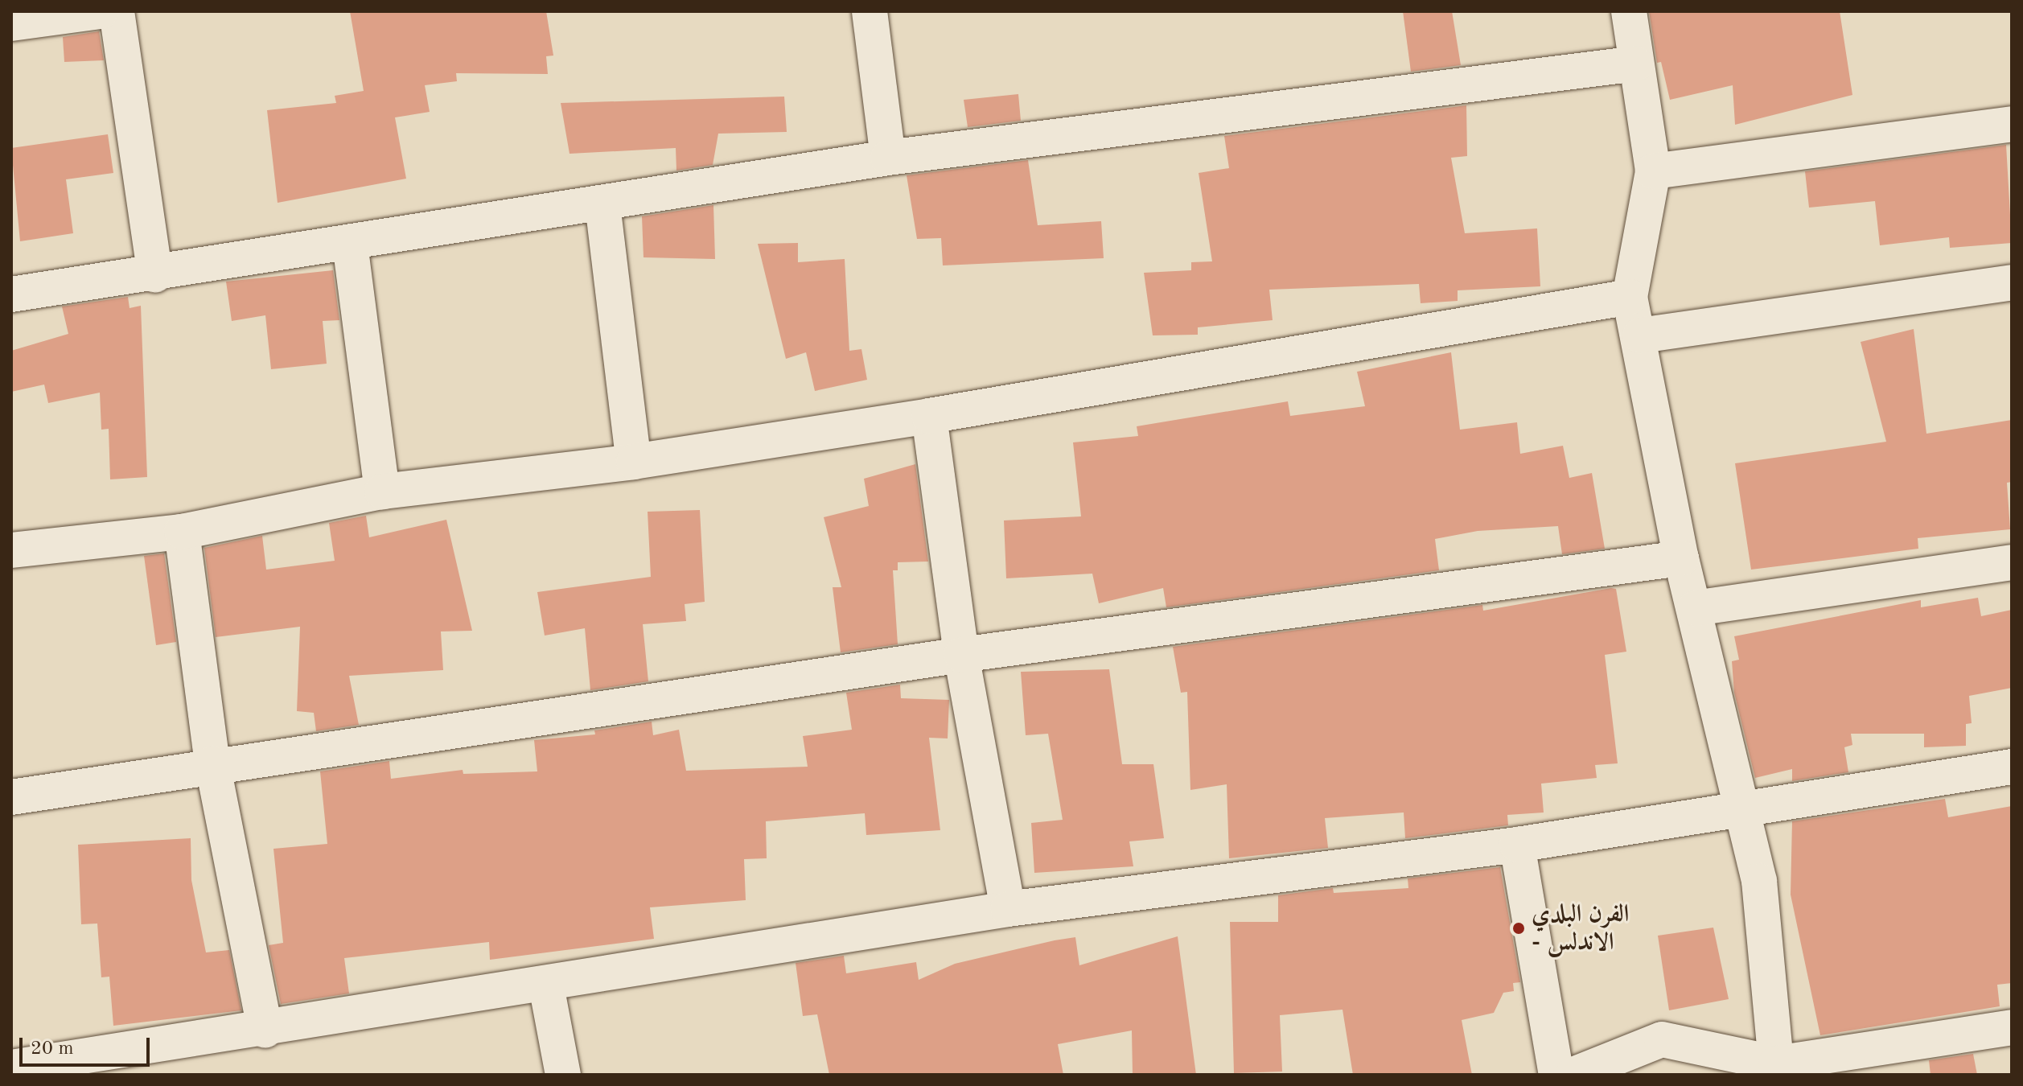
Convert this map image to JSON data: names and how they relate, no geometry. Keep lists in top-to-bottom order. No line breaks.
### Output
{"places":["الفرن البلدي - الاندلس"],"scale_bar":"20 m"}
